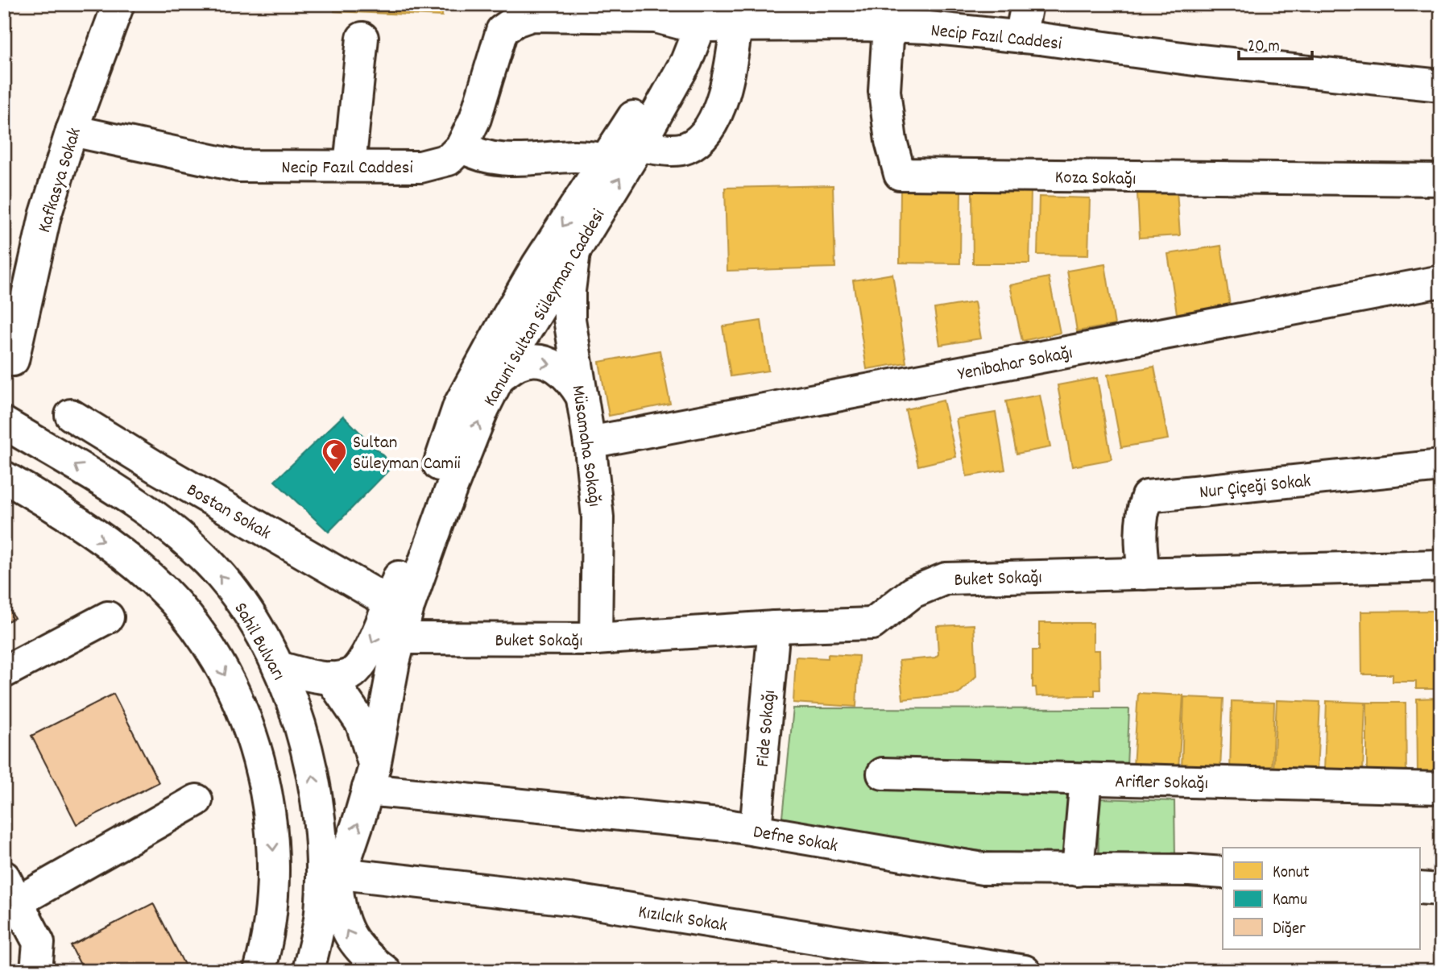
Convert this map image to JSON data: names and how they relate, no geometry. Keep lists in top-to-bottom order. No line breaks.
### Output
{"streets":{"main road":["Necip Fazıl Caddesi","Koza Sokağı","Kafkasya Sokak","Kanuni Sultan Süleyman Caddesi","Yenibahar Sokağı","Müsamaha Sokağı","Nur Çiçeği Sokak","Bostan Sokak","Buket Sokağı","Sahil Bulvarı","Fide Sokağı","Arifler Sokağı","Defne Sokak","Kızılcık Sokak"]},"crossings":[["Necip Fazıl Caddesi","Koza Sokağı"],["Necip Fazıl Caddesi","Kafkasya Sokak"],["Necip Fazıl Caddesi","Kanuni Sultan Süleyman Caddesi"],["Kanuni Sultan Süleyman Caddesi","Müsamaha Sokağı"],["Kanuni Sultan Süleyman Caddesi","Bostan Sokak"],["Kanuni Sultan Süleyman Caddesi","Buket Sokağı"],["Kanuni Sultan Süleyman Caddesi","Sahil Bulvarı"],["Kanuni Sultan Süleyman Caddesi","Defne Sokak"],["Kanuni Sultan Süleyman Caddesi","Kızılcık Sokak"],["Yenibahar Sokağı","Müsamaha Sokağı"],["Müsamaha Sokağı","Buket Sokağı"],["Nur Çiçeği Sokak","Buket Sokağı"],["Buket Sokağı","Fide Sokağı"],["Fide Sokağı","Defne Sokak"]],"places":{"mosque":["Sultan Süleyman Camii"]},"legend":["Konut","Kamu","Diğer"],"scale_bar":"20 m"}
